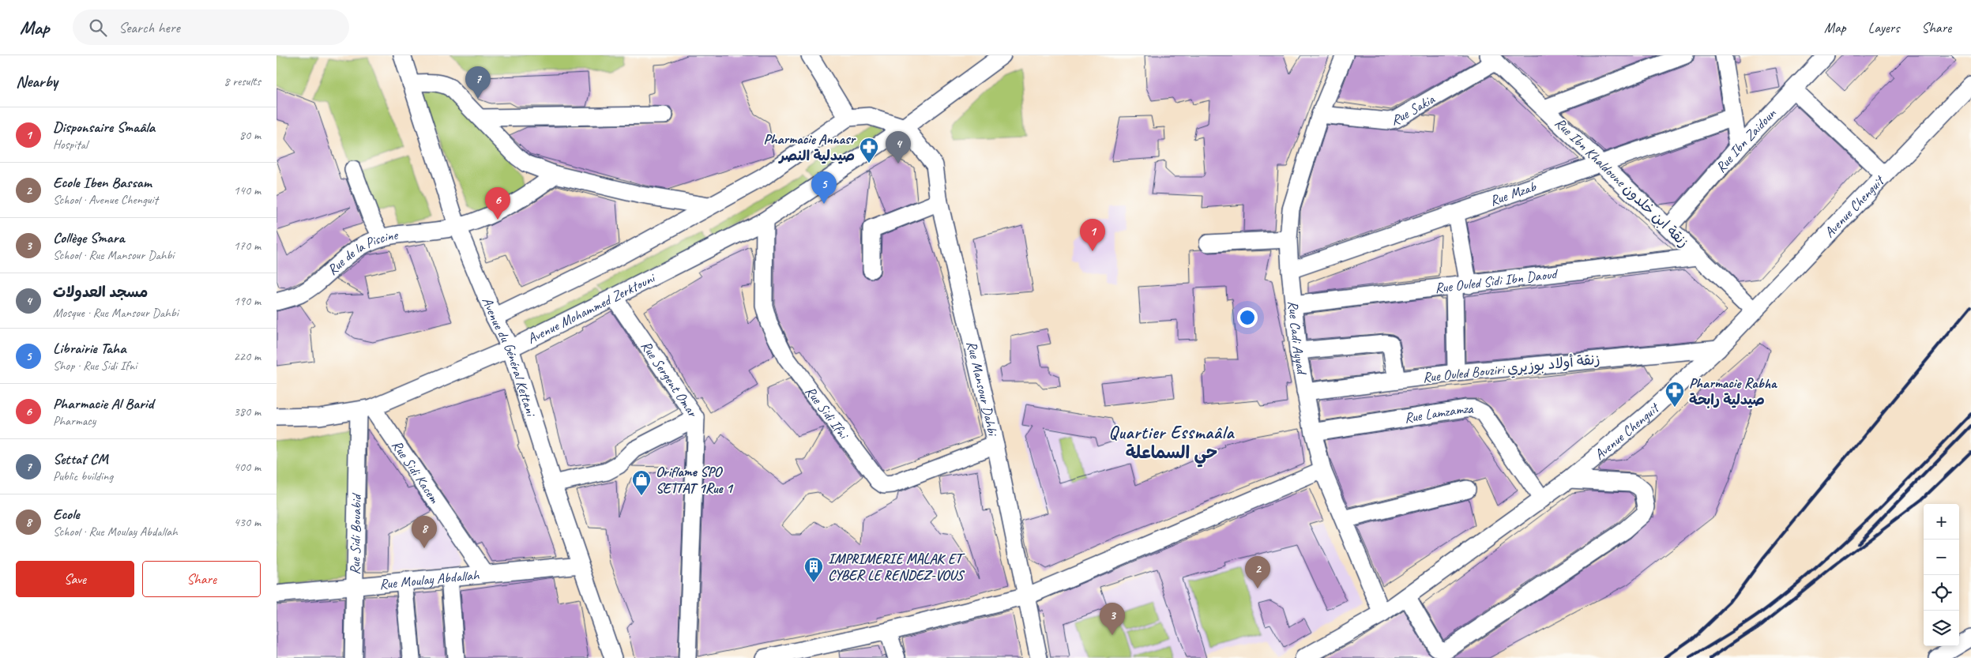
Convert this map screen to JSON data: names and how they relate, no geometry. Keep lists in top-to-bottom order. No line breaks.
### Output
{"streets":{"street":["Rue Sakia","Rue Ibn Zaidoun","Rue Ibn Khaldoune زنقة ابن خلدون","Rue Mzab","Avenue Chenguit","Rue de la Piscine","Rue Ouled Sidi Ibn Daoud","Avenue Mohammed Zerktouni","Rue Cadi Ayyad","Avenue du Général Kettani","Rue Ouled Bouziri زنقة أولاد بوزيري","Rue Sergent Omar","Rue Mansour Dahbi","Rue Sidi Ifni","Rue Lamzamza","Rue Sidi Kacem","Rue Sidi Bouabid","Rue Moulay Abdallah"]},"crossings":[["Rue Sakia","Rue Ibn Khaldoune زنقة ابن خلدون"],["Rue Sakia","Rue Cadi Ayyad"],["Rue Ibn Zaidoun","Rue Ibn Khaldoune زنقة ابن خلدون"],["Rue Ibn Khaldoune زنقة ابن خلدون","Rue Mzab"],["Rue Ibn Khaldoune زنقة ابن خلدون","Avenue Chenguit"],["Rue Ibn Khaldoune زنقة ابن خلدون","Rue Ouled Sidi Ibn Daoud"],["Rue Mzab","Rue Cadi Ayyad"],["Avenue Chenguit","Rue Cadi Ayyad"],["Avenue Chenguit","Rue Ouled Bouziri زنقة أولاد بوزيري"],["Avenue Chenguit","Rue Lamzamza"],["Rue de la Piscine","Avenue du Général Kettani"],["Rue Ouled Sidi Ibn Daoud","Rue Cadi Ayyad"],["Avenue Mohammed Zerktouni","Avenue du Général Kettani"],["Avenue Mohammed Zerktouni","Rue Sergent Omar"],["Avenue Mohammed Zerktouni","Rue Mansour Dahbi"],["Avenue Mohammed Zerktouni","Rue Sidi Ifni"],["Avenue Mohammed Zerktouni","Rue Sidi Kacem"],["Avenue Mohammed Zerktouni","Rue Sidi Bouabid"],["Rue Cadi Ayyad","Rue Ouled Bouziri زنقة أولاد بوزيري"],["Rue Cadi Ayyad","Rue Lamzamza"],["Avenue du Général Kettani","Rue Moulay Abdallah"],["Rue Mansour Dahbi","Rue Sidi Ifni"],["Rue Sidi Kacem","Rue Sidi Bouabid"],["Rue Sidi Kacem","Rue Moulay Abdallah"],["Rue Sidi Bouabid","Rue Moulay Abdallah"]],"districts":["Quartier Essmaâla حي السماعلة"],"places":{"pharmacy":["Pharmacie Annasr صيدلية النصر","Pharmacie Rabha صيدلية رابحة"],"shop":["Oriflame SPO SETTAT 1Rue 1"],"building":["IMPRIMERIE MALAK ET CYBER LE RENDEZ-VOUS"]},"page":{"header":"Map","search":"Search here","nav":["Map","Layers","Share"],"heading":["Nearby","8 results"],"pins":["7","4","5","6","1","8","2","3"],"list":[{"mark":"1","name":"Disponsaire Smaâla","note":"Hospital","value":"80 m"},{"mark":"2","name":"Ecole Iben Bassam","note":"School · Avenue Chenguit","value":"140 m"},{"mark":"3","name":"Collège Smara","note":"School · Rue Mansour Dahbi","value":"170 m"},{"mark":"4","name":"مسجد العدولات","note":"Mosque · Rue Mansour Dahbi","value":"190 m"},{"mark":"5","name":"Librairie Taha","note":"Shop · Rue Sidi Ifni","value":"220 m"},{"mark":"6","name":"Pharmacie Al Barid","note":"Pharmacy","value":"380 m"},{"mark":"7","name":"Settat CM","note":"Public building","value":"400 m"},{"mark":"8","name":"Ecole","note":"School · Rue Moulay Abdallah","value":"430 m"}],"map_buttons":["+","−"],"buttons":["Save","Share"]}}
